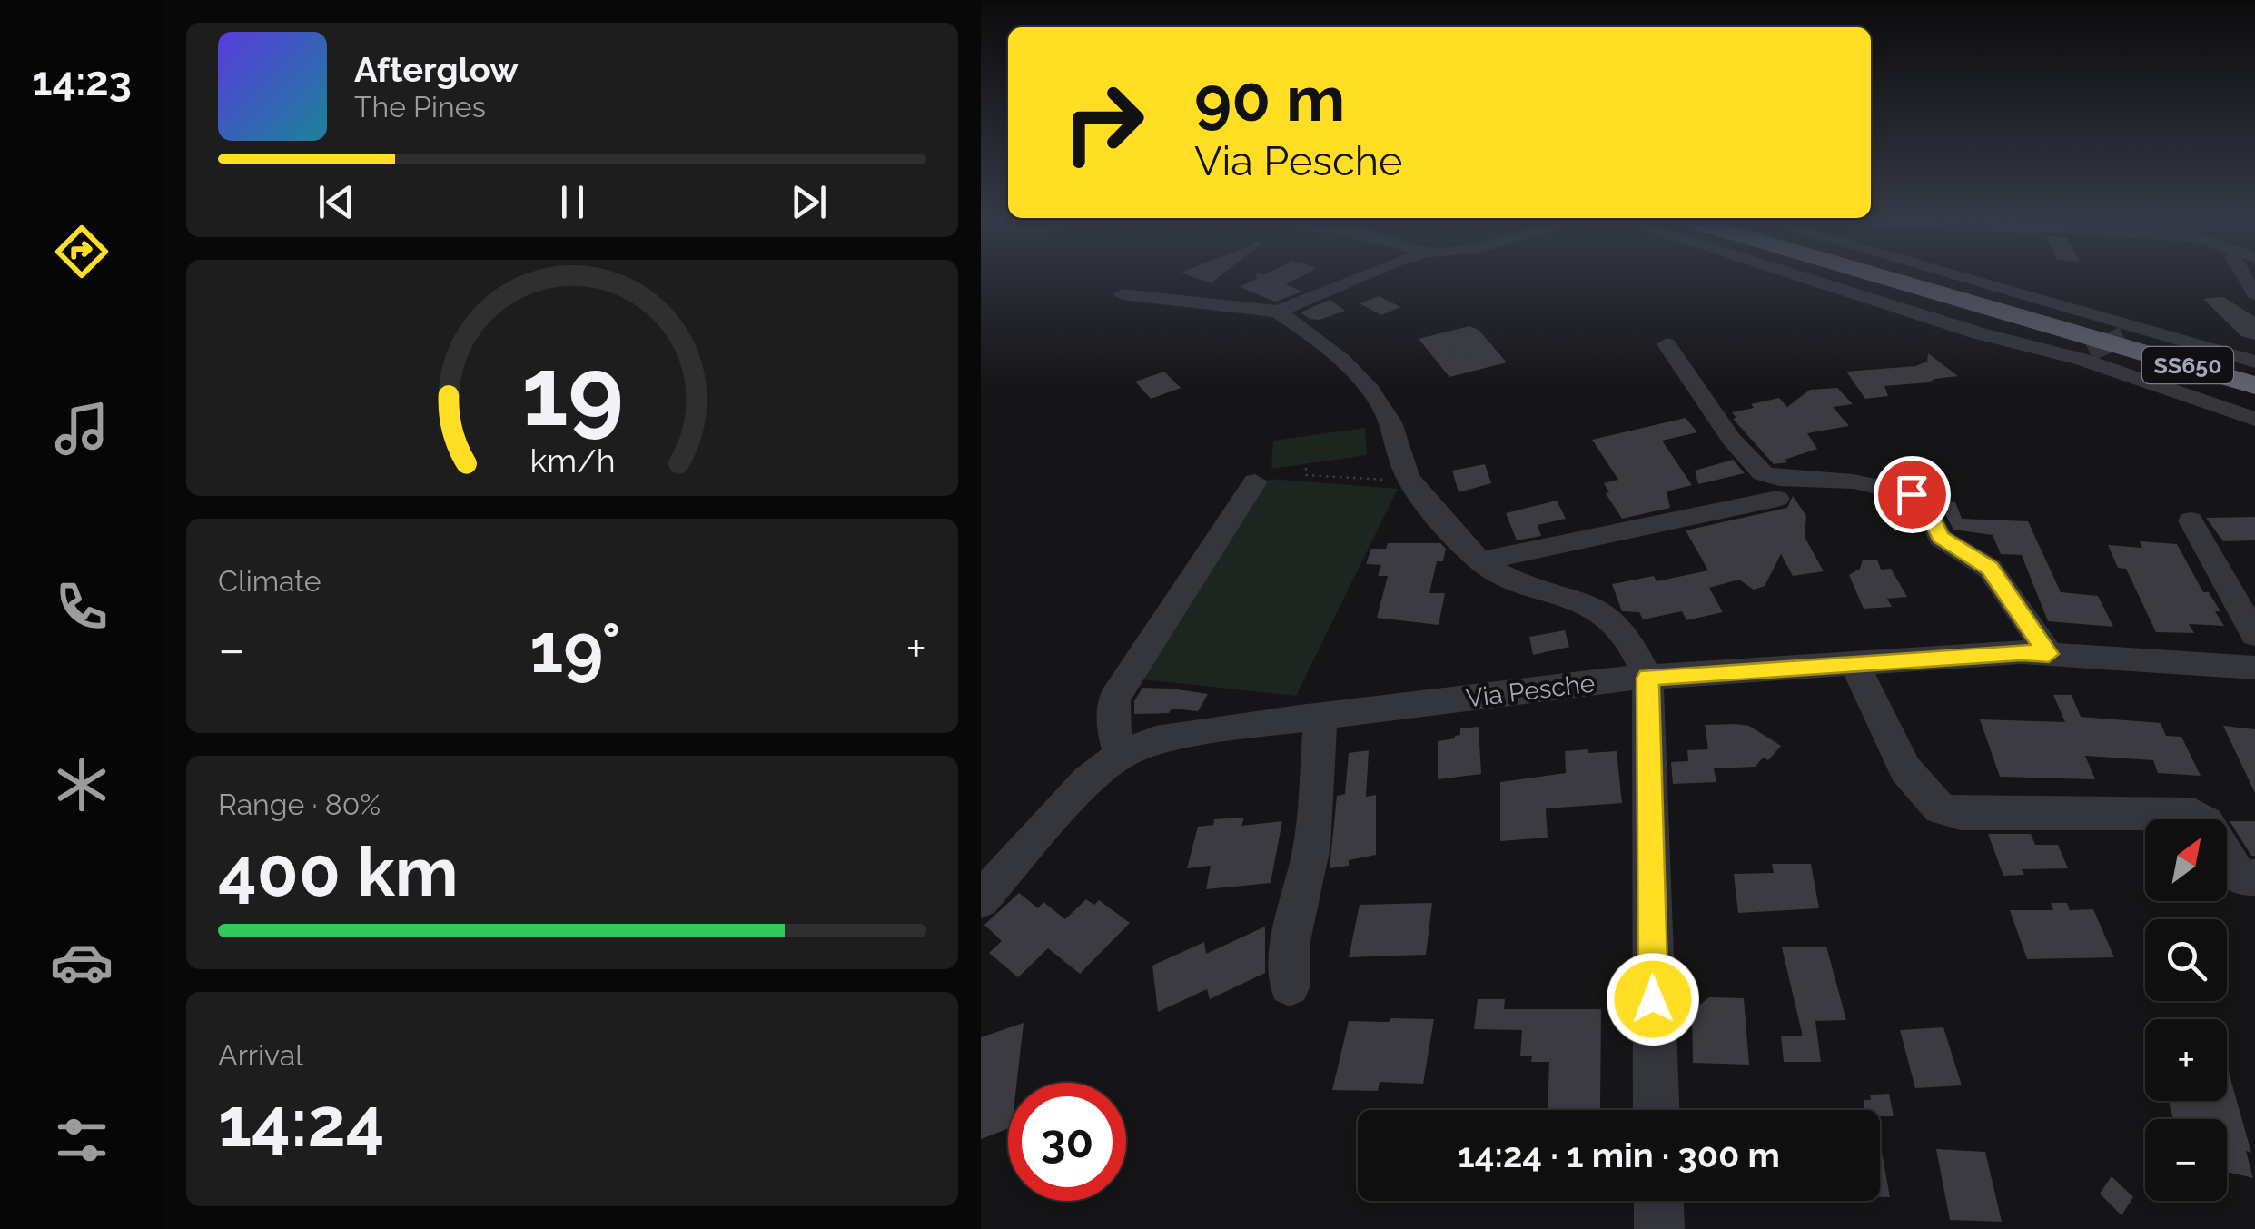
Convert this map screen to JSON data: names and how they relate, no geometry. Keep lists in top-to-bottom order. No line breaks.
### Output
{"streets":{"highway":["SS650"],"street":["Via Pesche"]},"north":"top right","page":{"tabs":"14:23","turn":["90 m","Via Pesche"],"song":["Afterglow","The Pines"],"tile":["Climate",["Range · 80%","400 km"],["Arrival","14:24"]],"heat":["−","19°","+"],"map_buttons":["+","−"],"limit":"30","trip":"14:24 · 1 min · 300 m","gauge":["19","km/h"]}}
